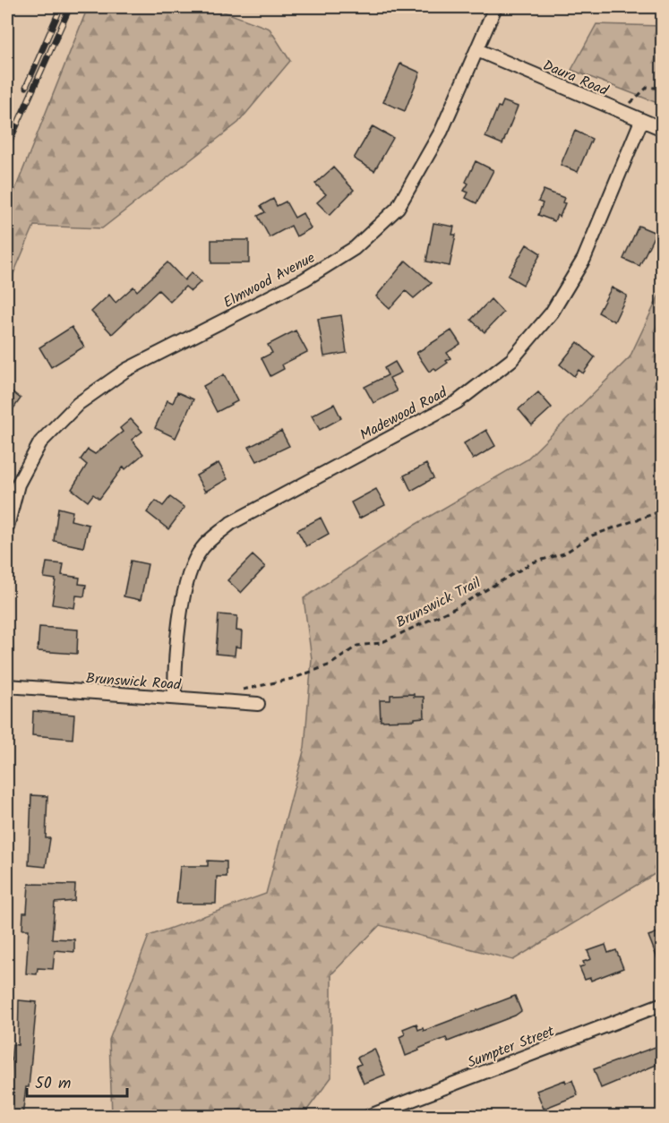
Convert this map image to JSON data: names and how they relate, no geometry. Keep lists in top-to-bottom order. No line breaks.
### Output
{"streets":{"street":["Daura Road","Elmwood Avenue","Madewood Road","Brunswick Road","Sumpter Street"],"path":["Brunswick Trail"]},"crossings":[["Daura Road","Elmwood Avenue"],["Daura Road","Madewood Road"],["Madewood Road","Brunswick Road"],["Brunswick Trail","Brunswick Road"]],"scale_bar":"50 m"}
